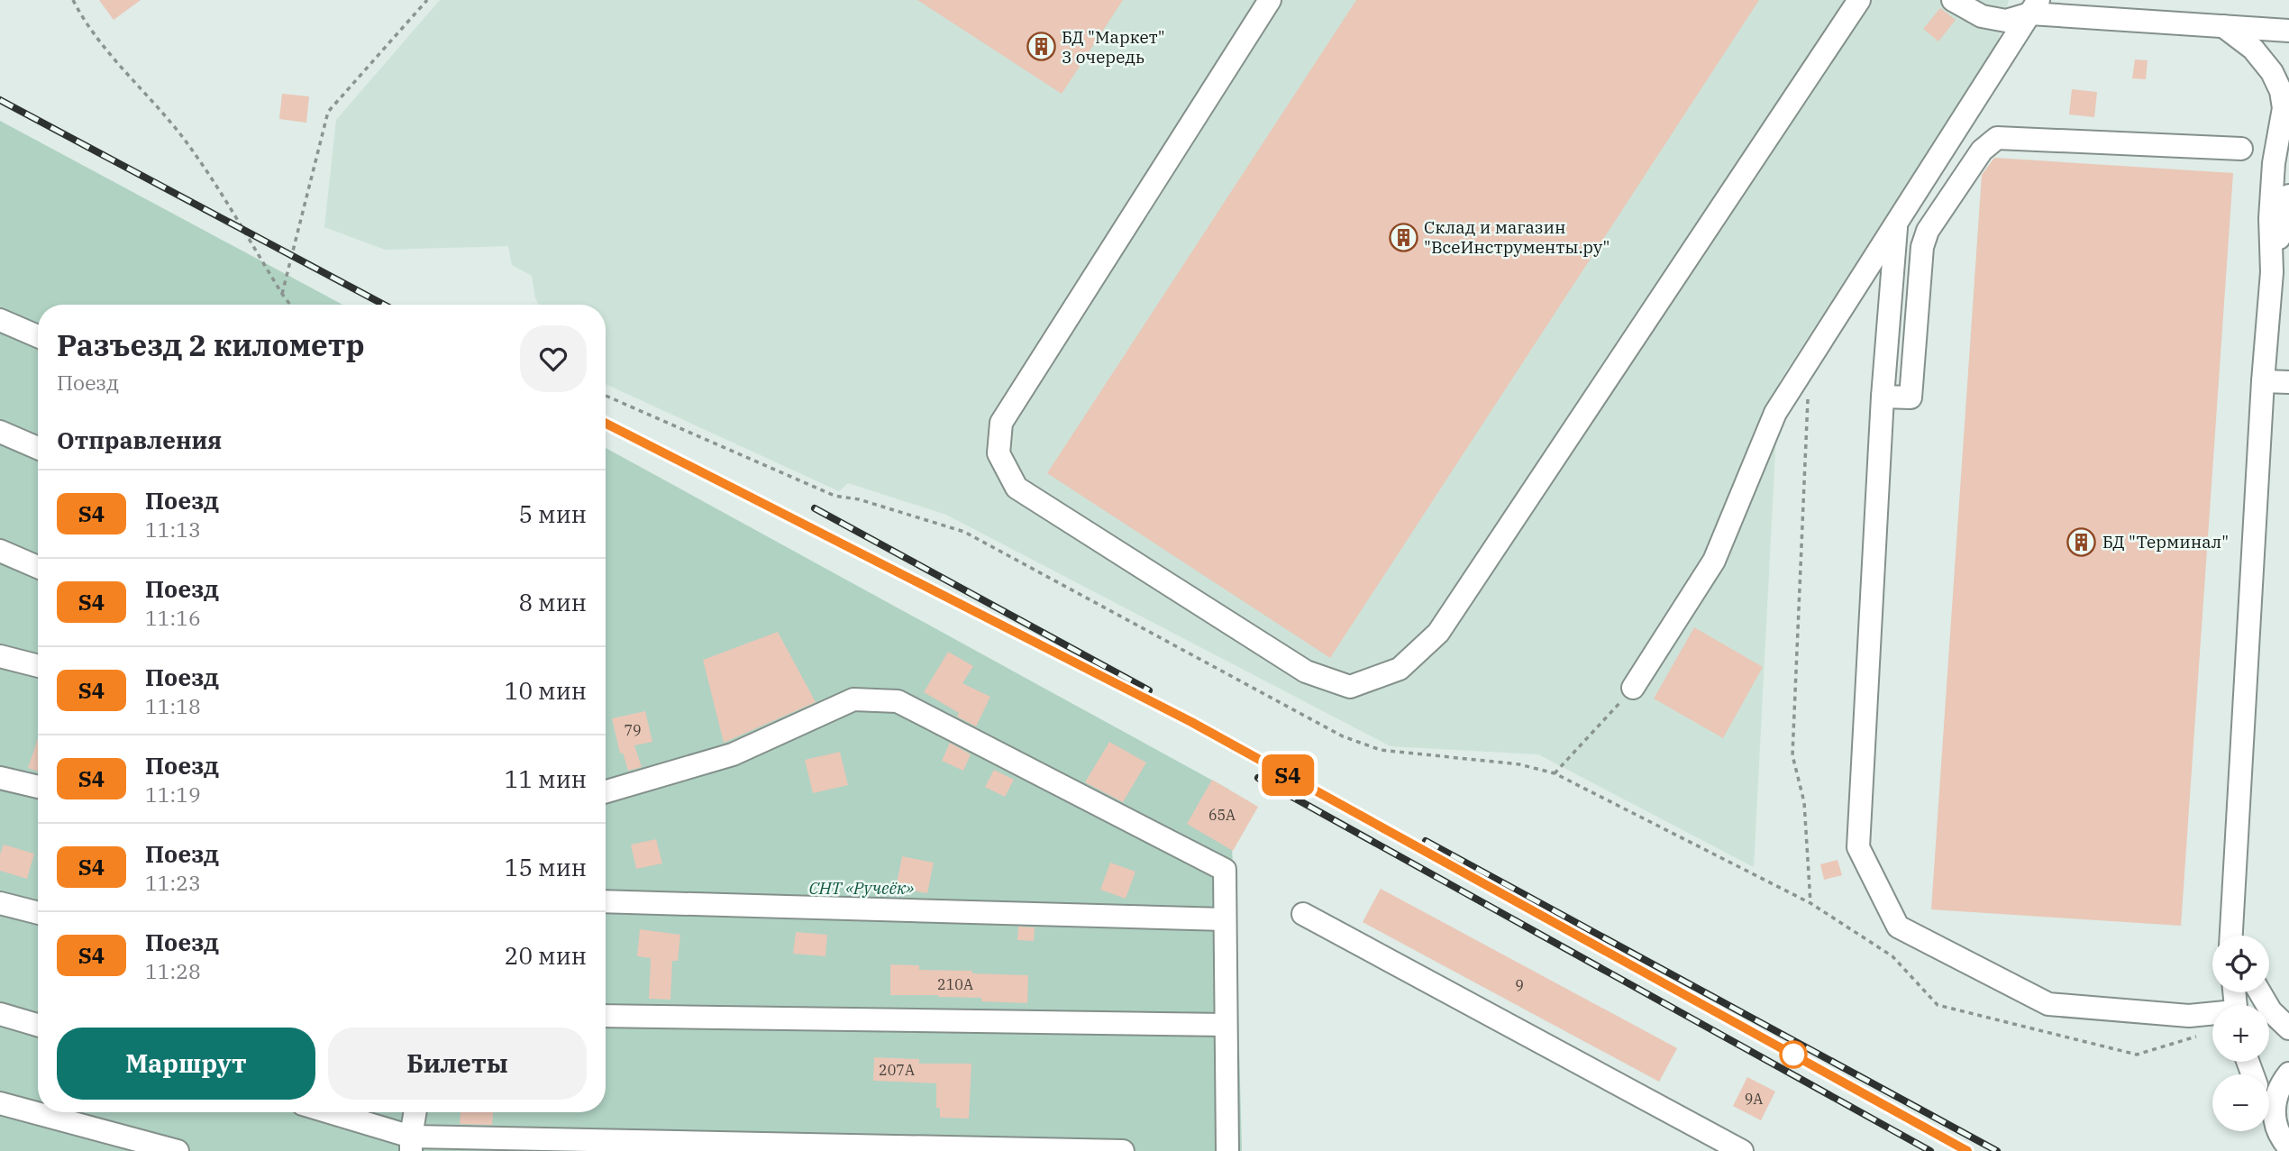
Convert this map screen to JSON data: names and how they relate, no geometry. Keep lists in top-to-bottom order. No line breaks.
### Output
{"parks":["СНТ «Ручеёк»"],"places":{"building":["БД \"Маркет\" 3 очередь","Склад и магазин \"ВсеИнструменты.ру\"","БД \"Терминал\""]},"house_numbers":["79","65А","210А","9","207А","9А"],"page":{"on_map":"S4","heading":[["Разъезд 2 километр","Поезд"],"Отправления"],"list":[{"mark":"S4","name":"Поезд","note":"11:13","value":"5 мин"},{"mark":"S4","name":"Поезд","note":"11:16","value":"8 мин"},{"mark":"S4","name":"Поезд","note":"11:18","value":"10 мин"},{"mark":"S4","name":"Поезд","note":"11:19","value":"11 мин"},{"mark":"S4","name":"Поезд","note":"11:23","value":"15 мин"},{"mark":"S4","name":"Поезд","note":"11:28","value":"20 мин"}],"map_buttons":["+","−"],"buttons":["Маршрут","Билеты"]}}
